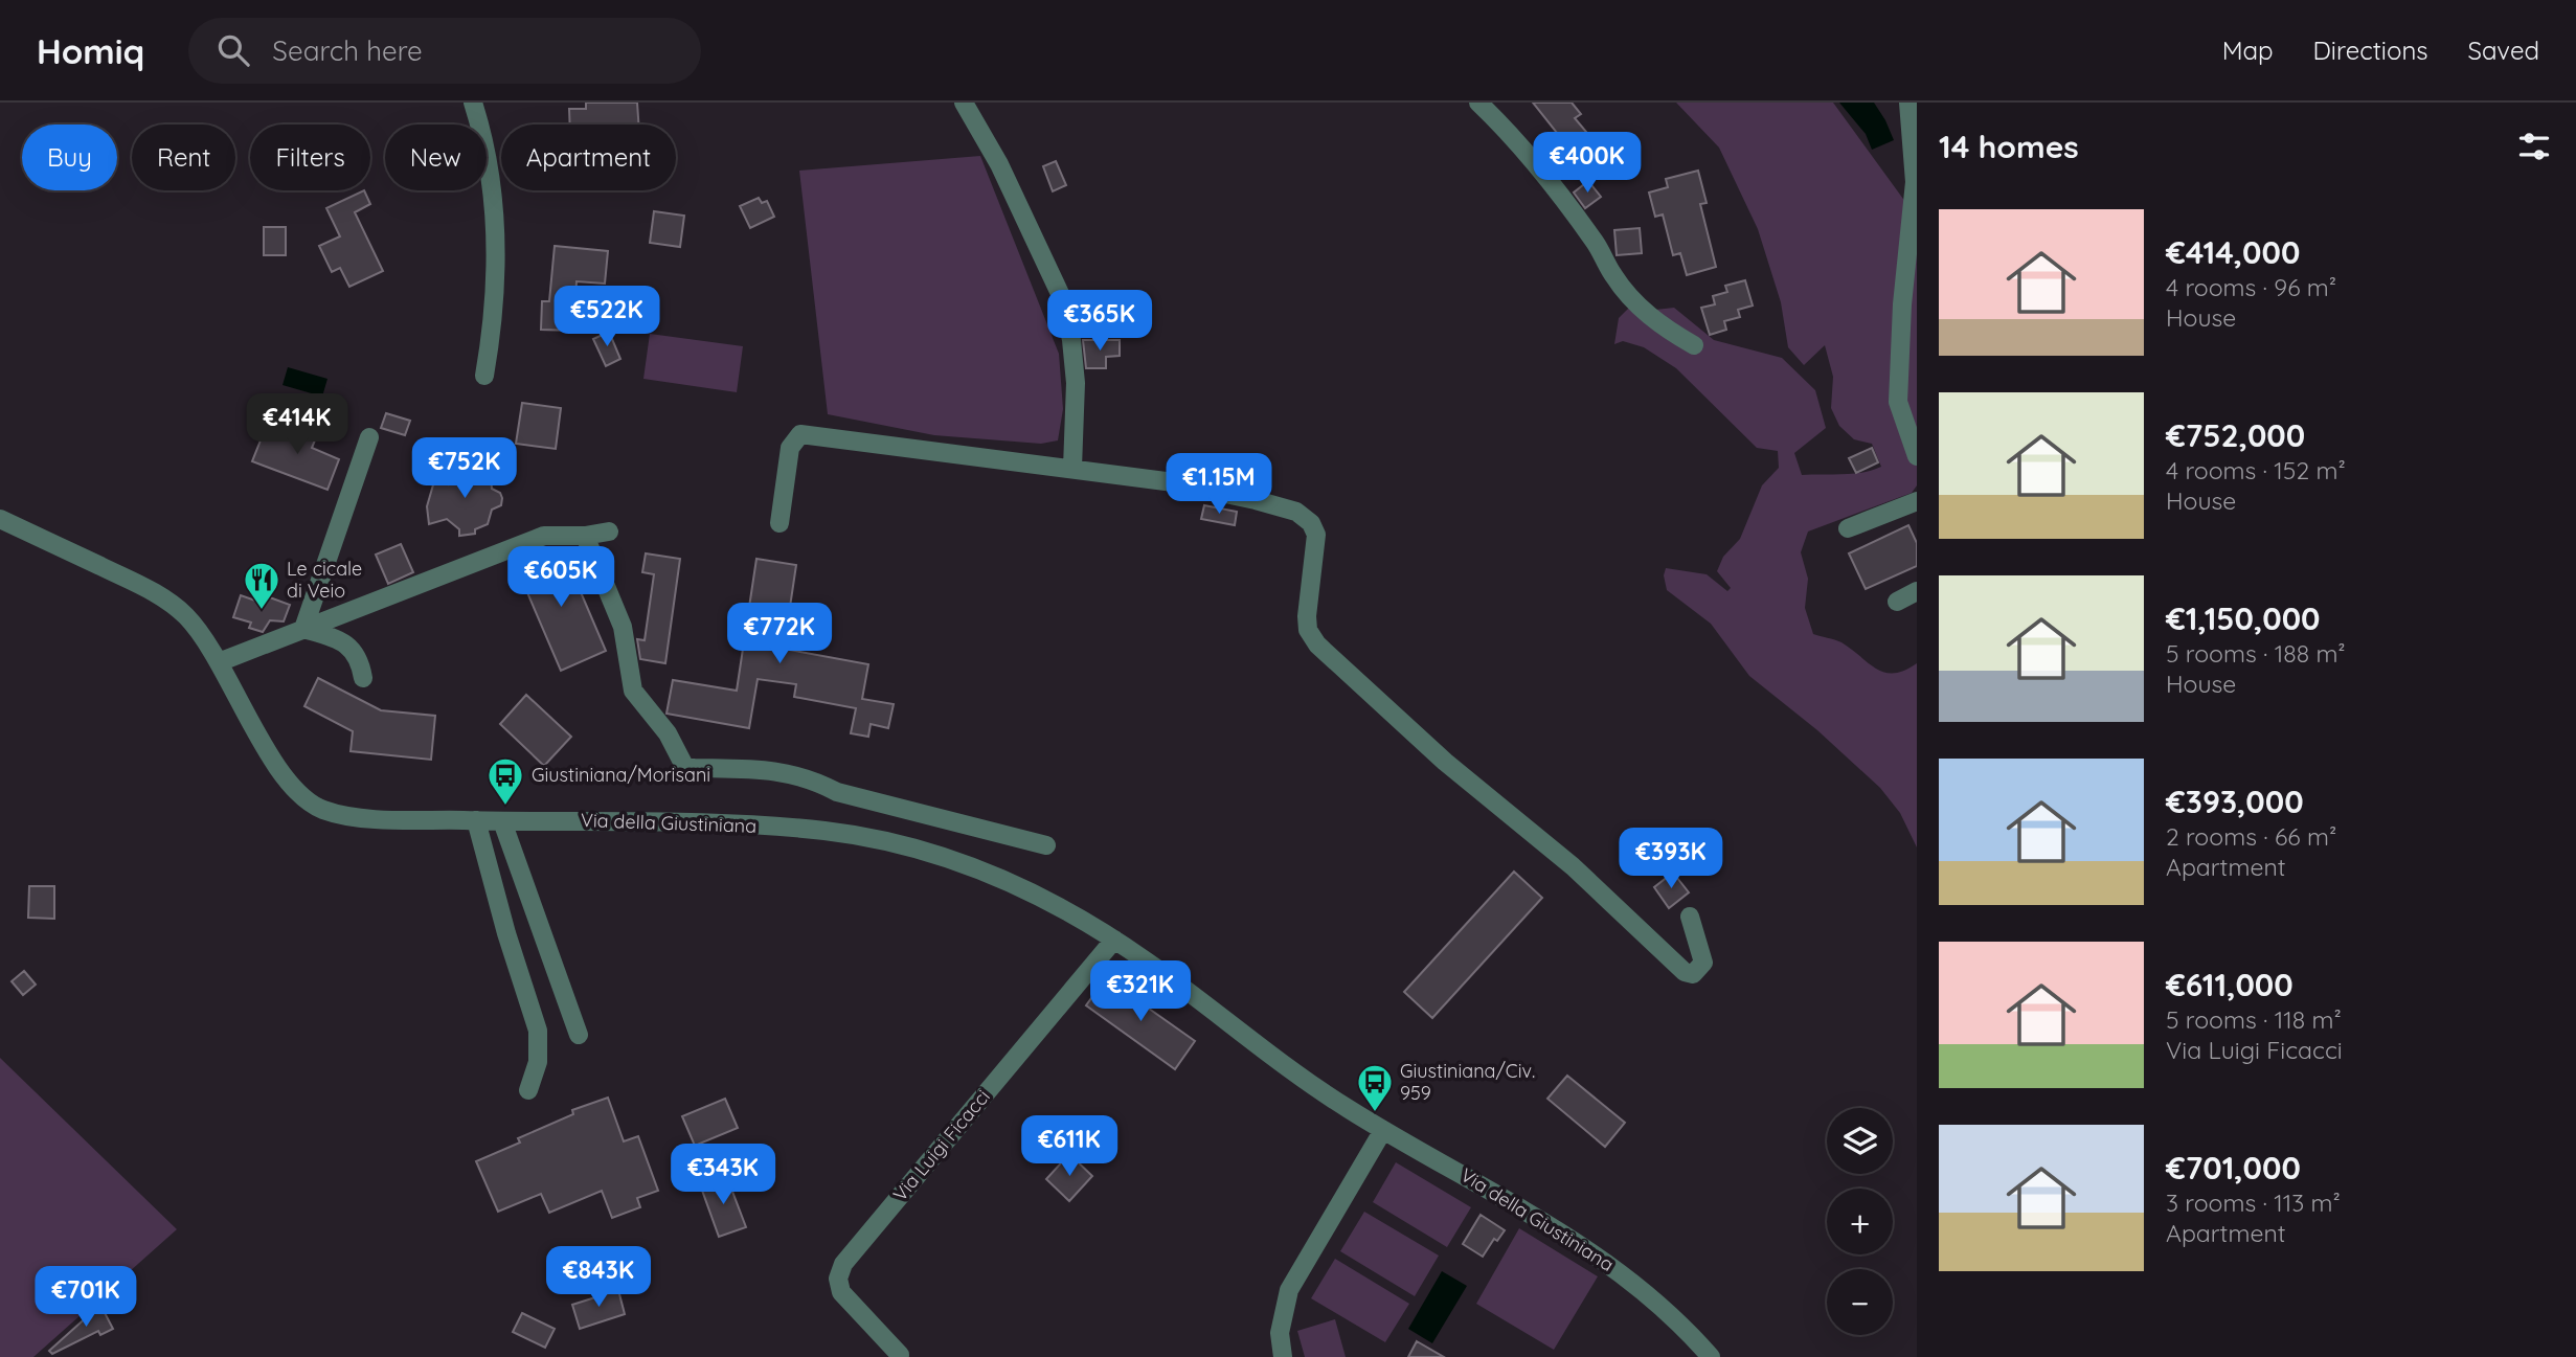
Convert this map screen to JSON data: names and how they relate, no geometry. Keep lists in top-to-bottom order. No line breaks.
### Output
{"streets":{"street":["Via della Giustiniana","Via Luigi Ficacci"]},"crossings":[["Via della Giustiniana","Via Luigi Ficacci"]],"places":{"restaurant":["Le cicale di Veio"],"bus stop":["Giustiniana/Morisani","Giustiniana/Civ. 959"]},"page":{"header":"Homiq","search":"Search here","nav":["Map","Directions","Saved"],"heading":"14 homes","chip":["Buy","Rent","Filters","New","Apartment"],"price":["€400K","€522K","€365K","€414K","€752K","€1.15M","€605K","€772K","€393K","€321K","€611K","€343K","€843K","€701K"],"list":[{"name":"€414,000","note":"4 rooms · 96 m² · House"},{"name":"€752,000","note":"4 rooms · 152 m² · House"},{"name":"€1,150,000","note":"5 rooms · 188 m² · House"},{"name":"€393,000","note":"2 rooms · 66 m² · Apartment"},{"name":"€611,000","note":"5 rooms · 118 m² · Via Luigi Ficacci"},{"name":"€701,000","note":"3 rooms · 113 m² · Apartment"}],"map_buttons":["+","−"]}}
